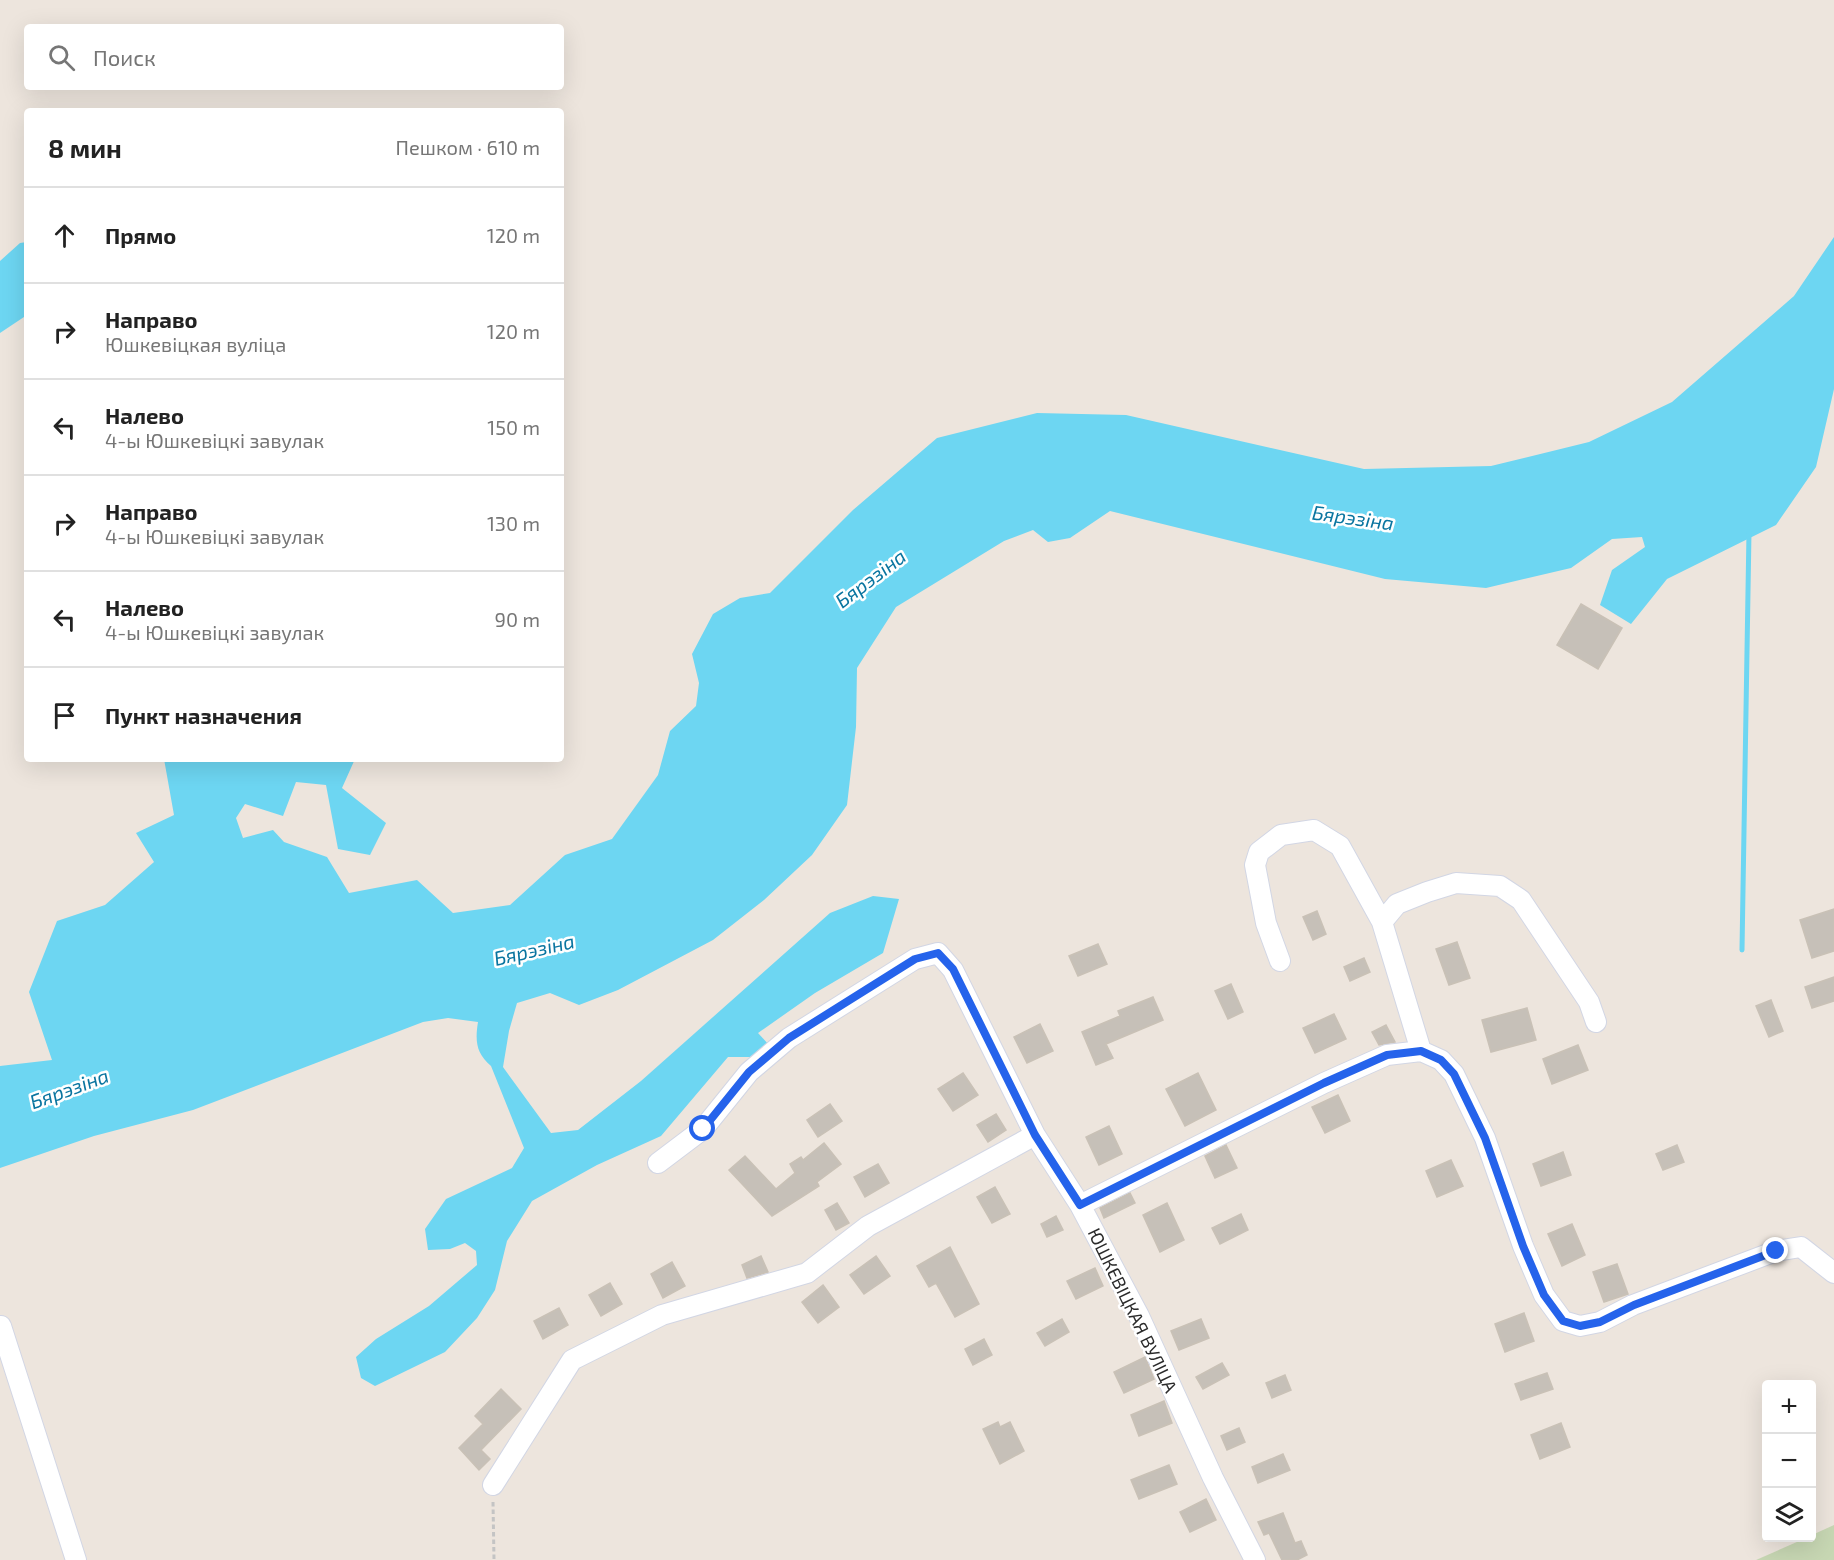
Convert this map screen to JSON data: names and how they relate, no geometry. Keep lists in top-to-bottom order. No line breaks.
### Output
{"streets":{"street":["ЮШКЕВІЦКАЯ ВУЛІЦА"]},"water":["Бярэзіна"],"page":{"search":"Поиск","heading":["8 мин","Пешком · 610 m"],"list":[["Прямо","120 m"],["Направо","Юшкевіцкая вуліца","120 m"],["Налево","4-ы Юшкевіцкі завулак","150 m"],["Направо","4-ы Юшкевіцкі завулак","130 m"],["Налево","4-ы Юшкевіцкі завулак","90 m"],"Пункт назначения"],"map_buttons":["+","−"]}}
